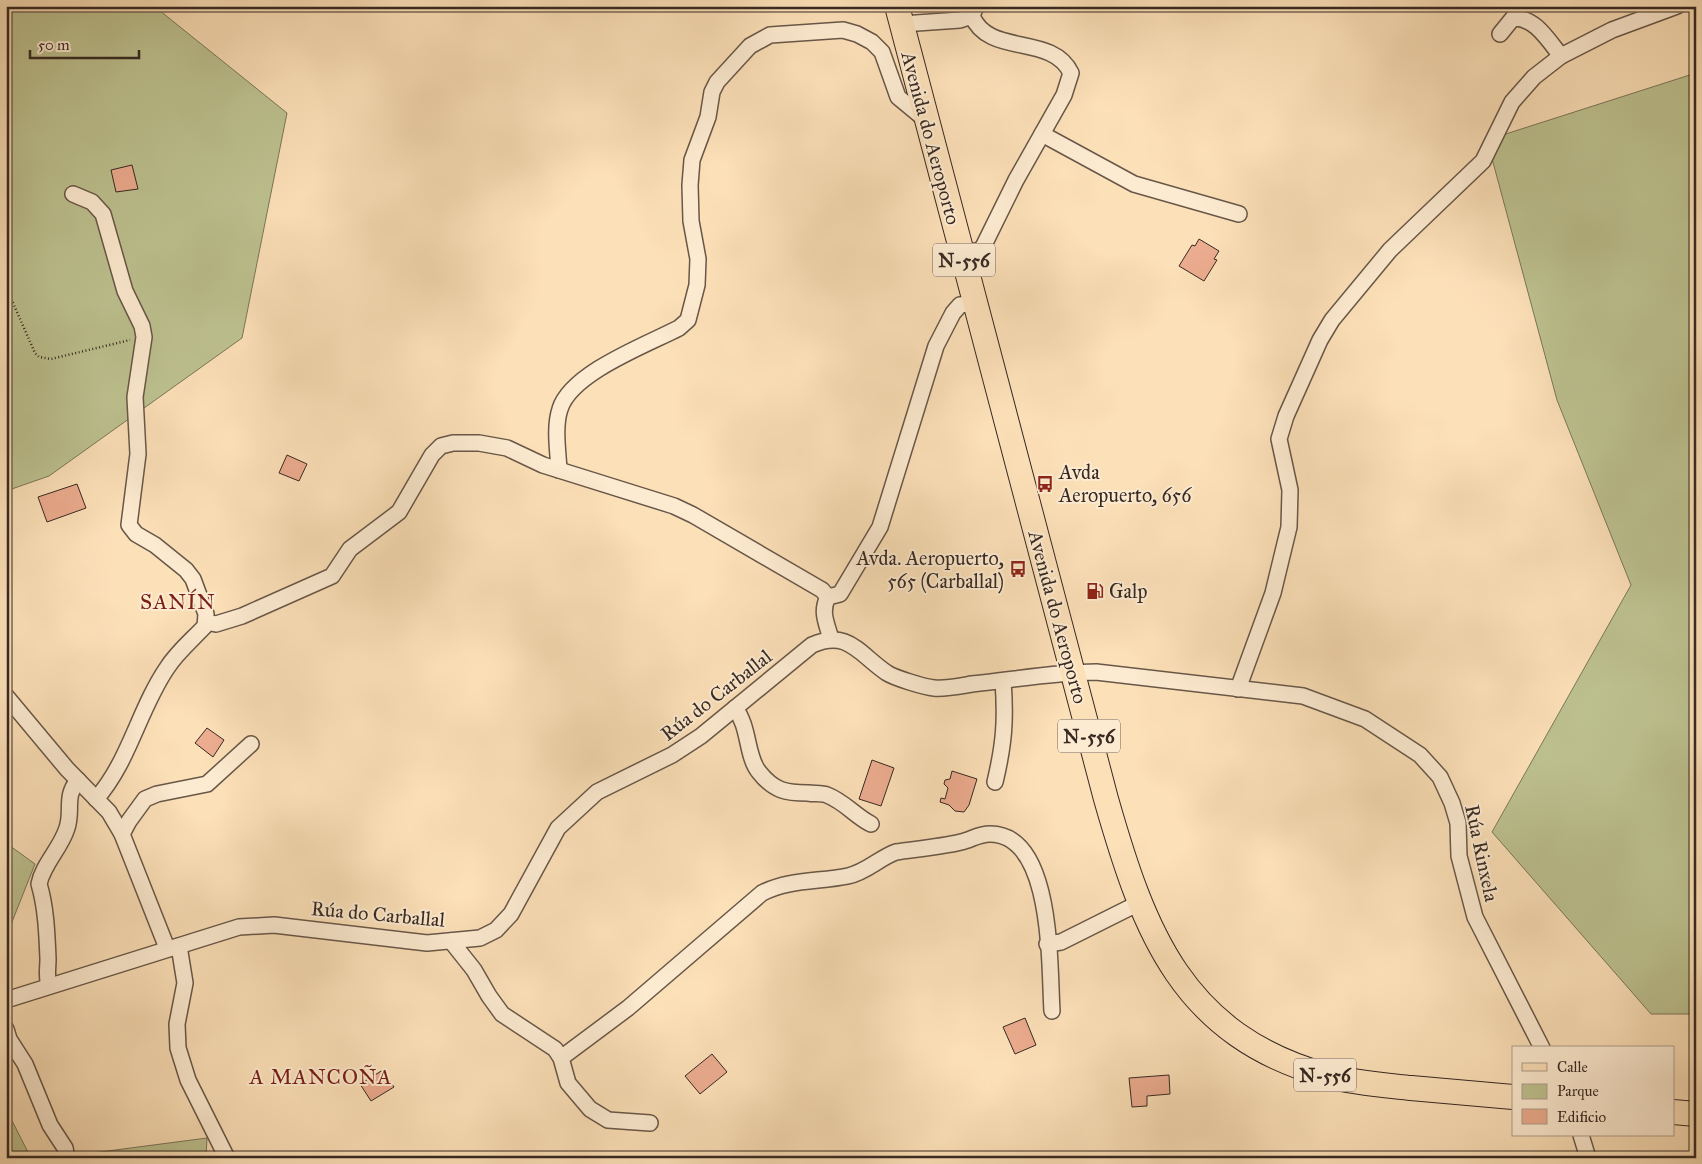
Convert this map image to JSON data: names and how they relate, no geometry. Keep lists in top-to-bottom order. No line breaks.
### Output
{"streets":{"main road":["Avenida do Aeroporto","N-556"],"street":["Rúa do Carballal","Rúa Rinxela"]},"crossings":[["Avenida do Aeroporto","Rúa Rinxela"]],"districts":["SANÍN","A MANCOÑA"],"places":{"bus stop":["Avda Aeropuerto, 656","Avda. Aeropuerto, 565 (Carballal)"],"fuel station":["Galp"]},"legend":["Calle","Parque","Edificio"],"scale_bar":"50 m"}
